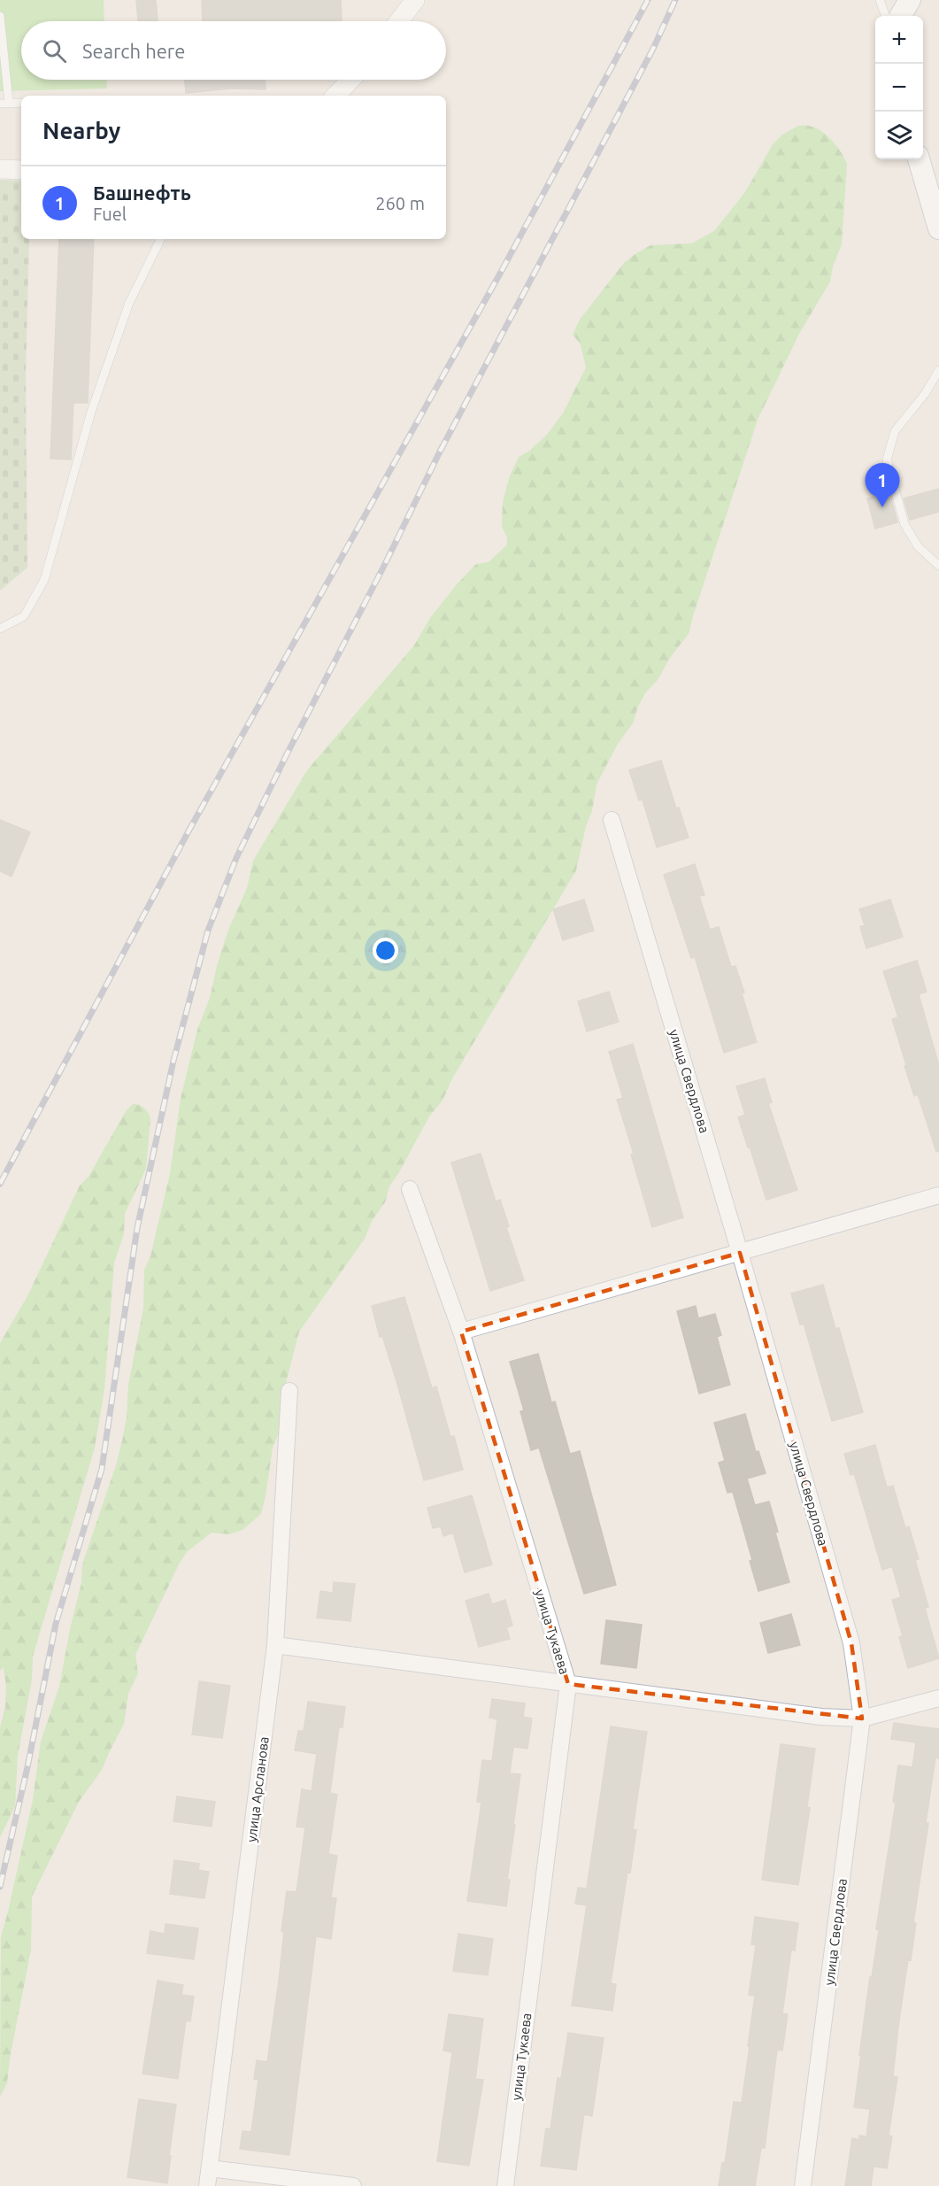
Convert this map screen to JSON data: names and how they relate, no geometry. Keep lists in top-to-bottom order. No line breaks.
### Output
{"streets":{"street":["улица Свердлова","улица Тукаева","улица Арсланова"]},"page":{"map_buttons":["+","−"],"search":"Search here","heading":"Nearby","list":[{"mark":"1","name":"Башнефть","note":"Fuel","value":"260 m"}],"pins":"1"}}
